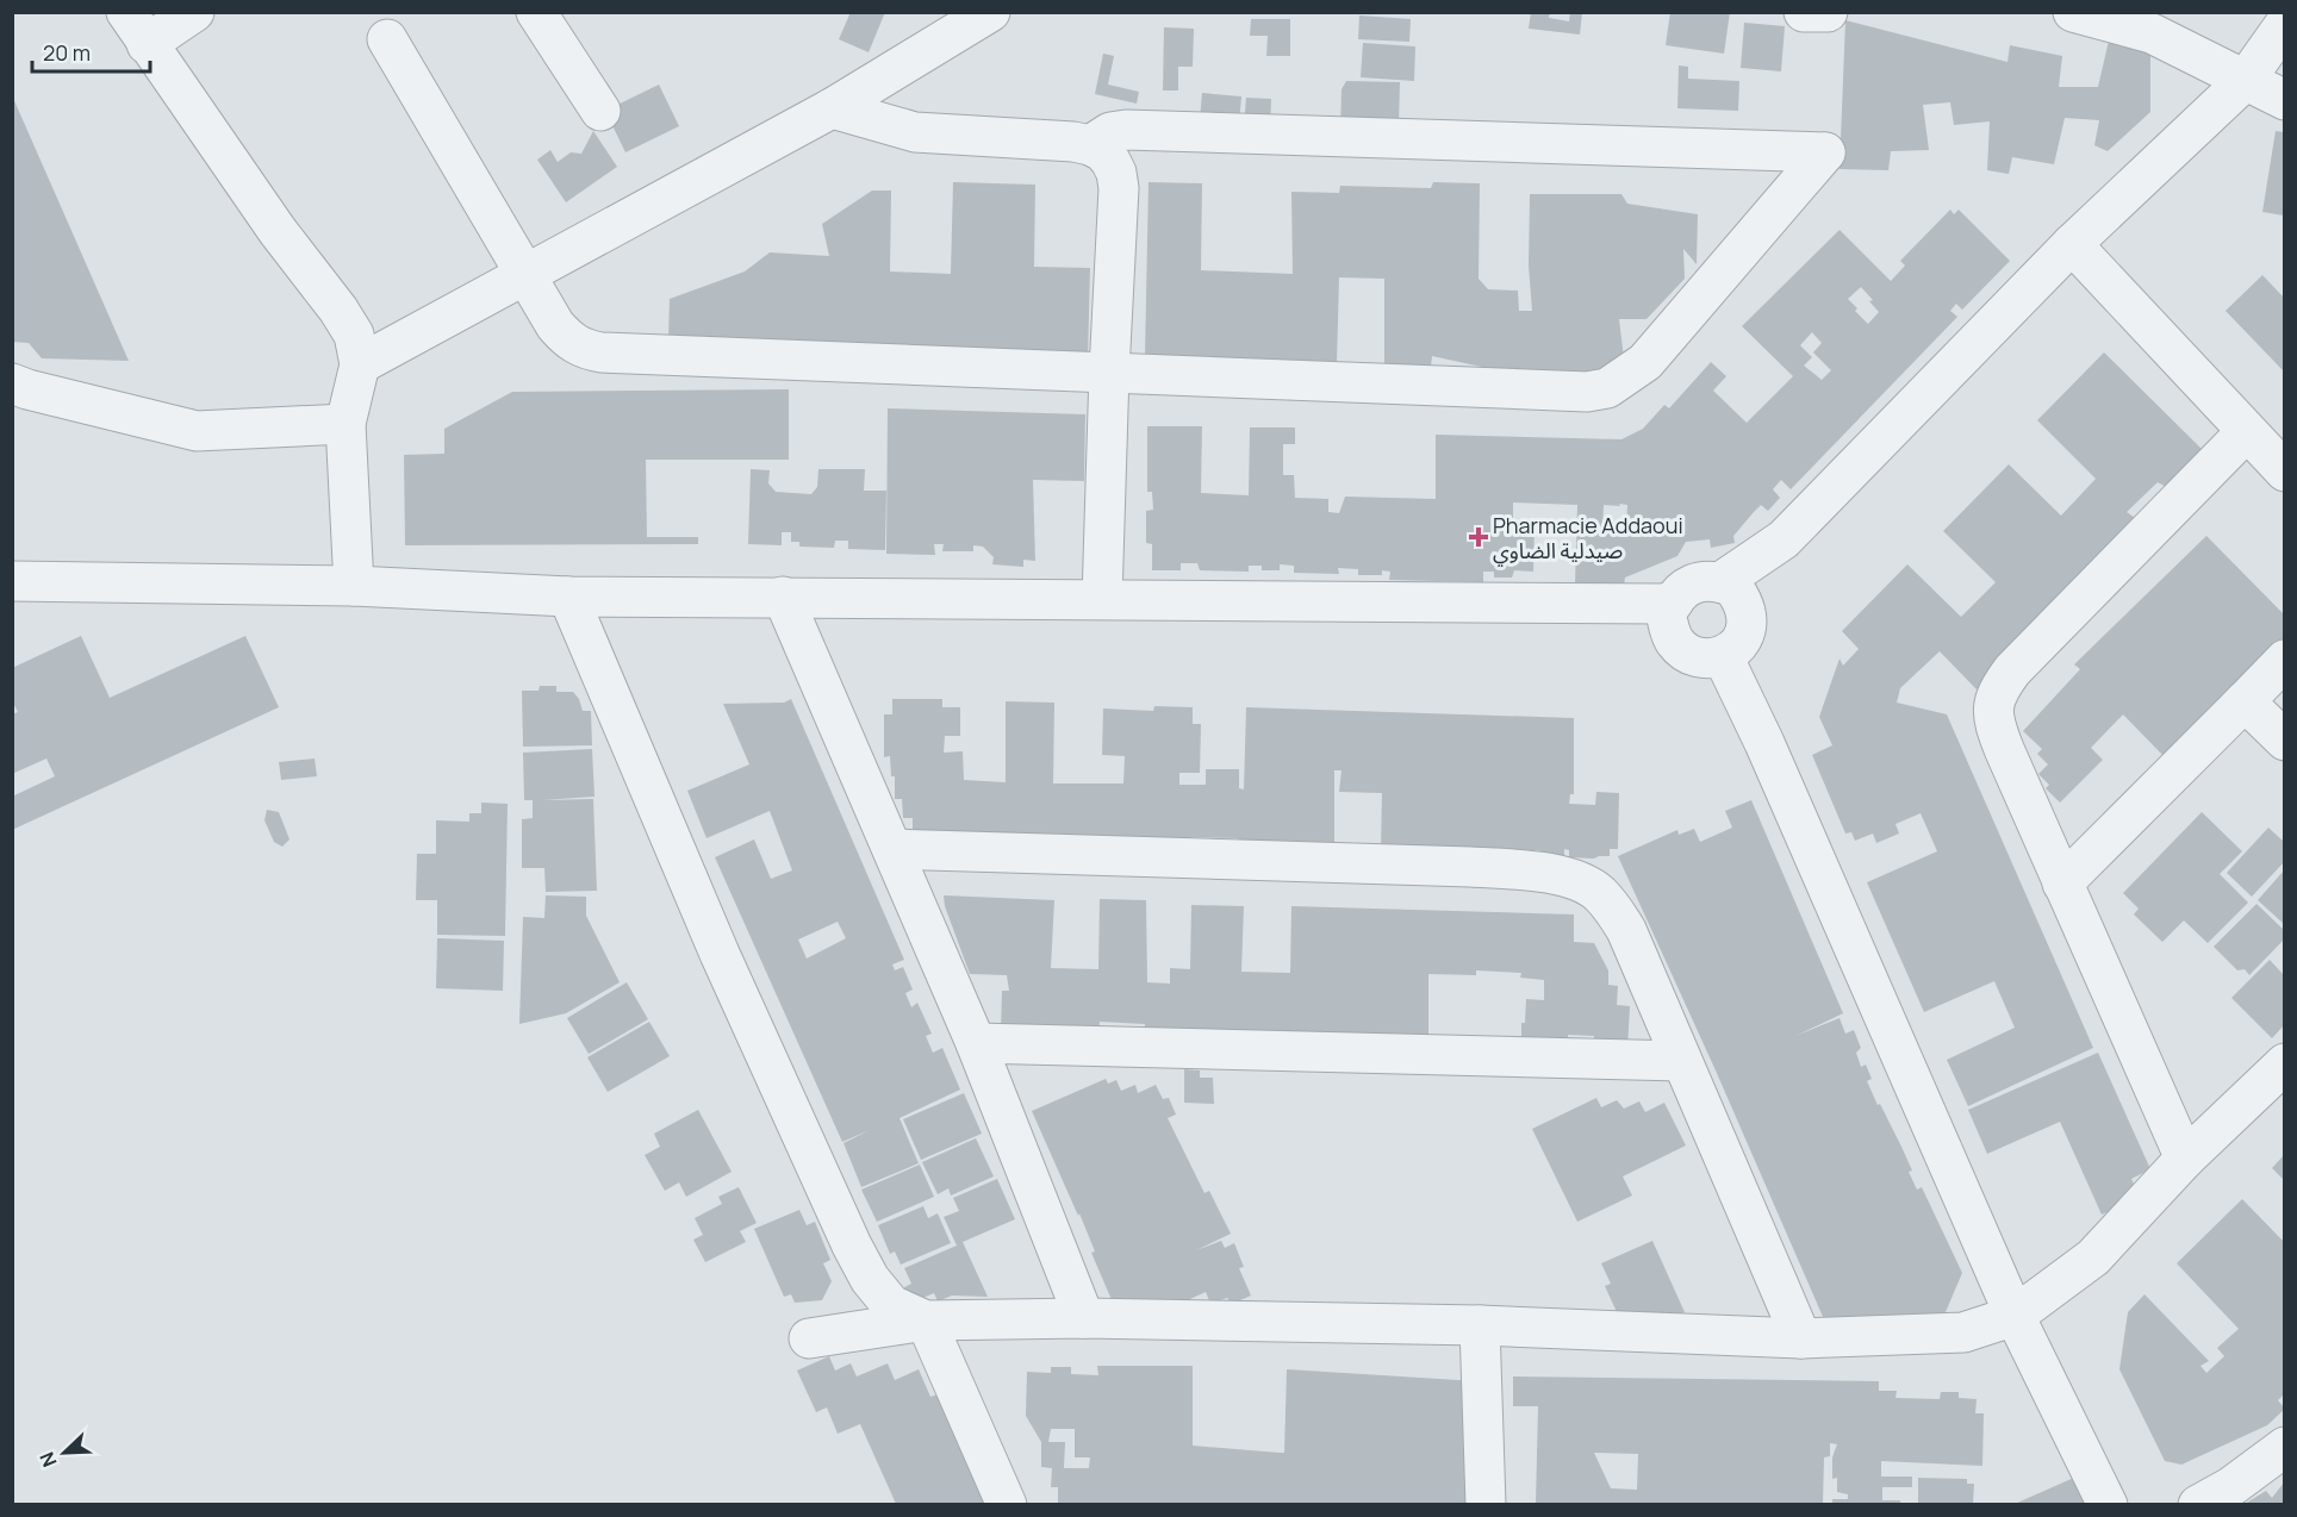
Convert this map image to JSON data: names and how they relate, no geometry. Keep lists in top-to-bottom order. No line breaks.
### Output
{"places":{"health":["Pharmacie Addaoui صيدلية الضاوي"]},"scale_bar":"20 m","north":"bottom left"}
